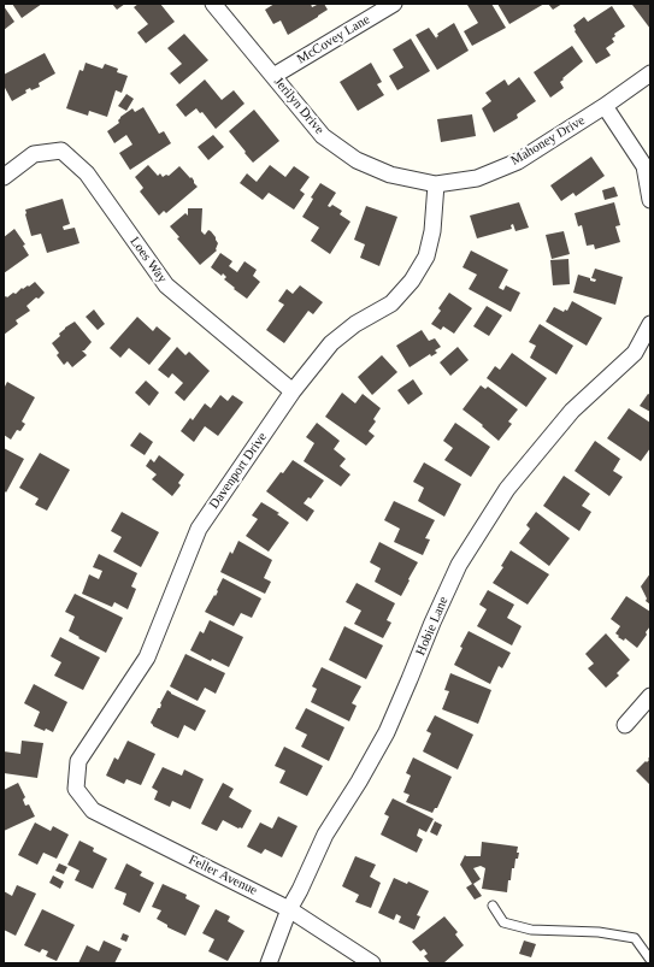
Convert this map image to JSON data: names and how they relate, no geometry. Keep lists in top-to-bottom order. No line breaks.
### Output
{"streets":{"street":["McCovey Lane","Jerilyn Drive","Mahoney Drive","Loes Way","Davenport Drive","Hobie Lane","Feller Avenue"]},"crossings":[["McCovey Lane","Jerilyn Drive"],["Jerilyn Drive","Mahoney Drive"],["Jerilyn Drive","Davenport Drive"],["Mahoney Drive","Davenport Drive"],["Loes Way","Davenport Drive"],["Davenport Drive","Feller Avenue"],["Hobie Lane","Feller Avenue"]]}
